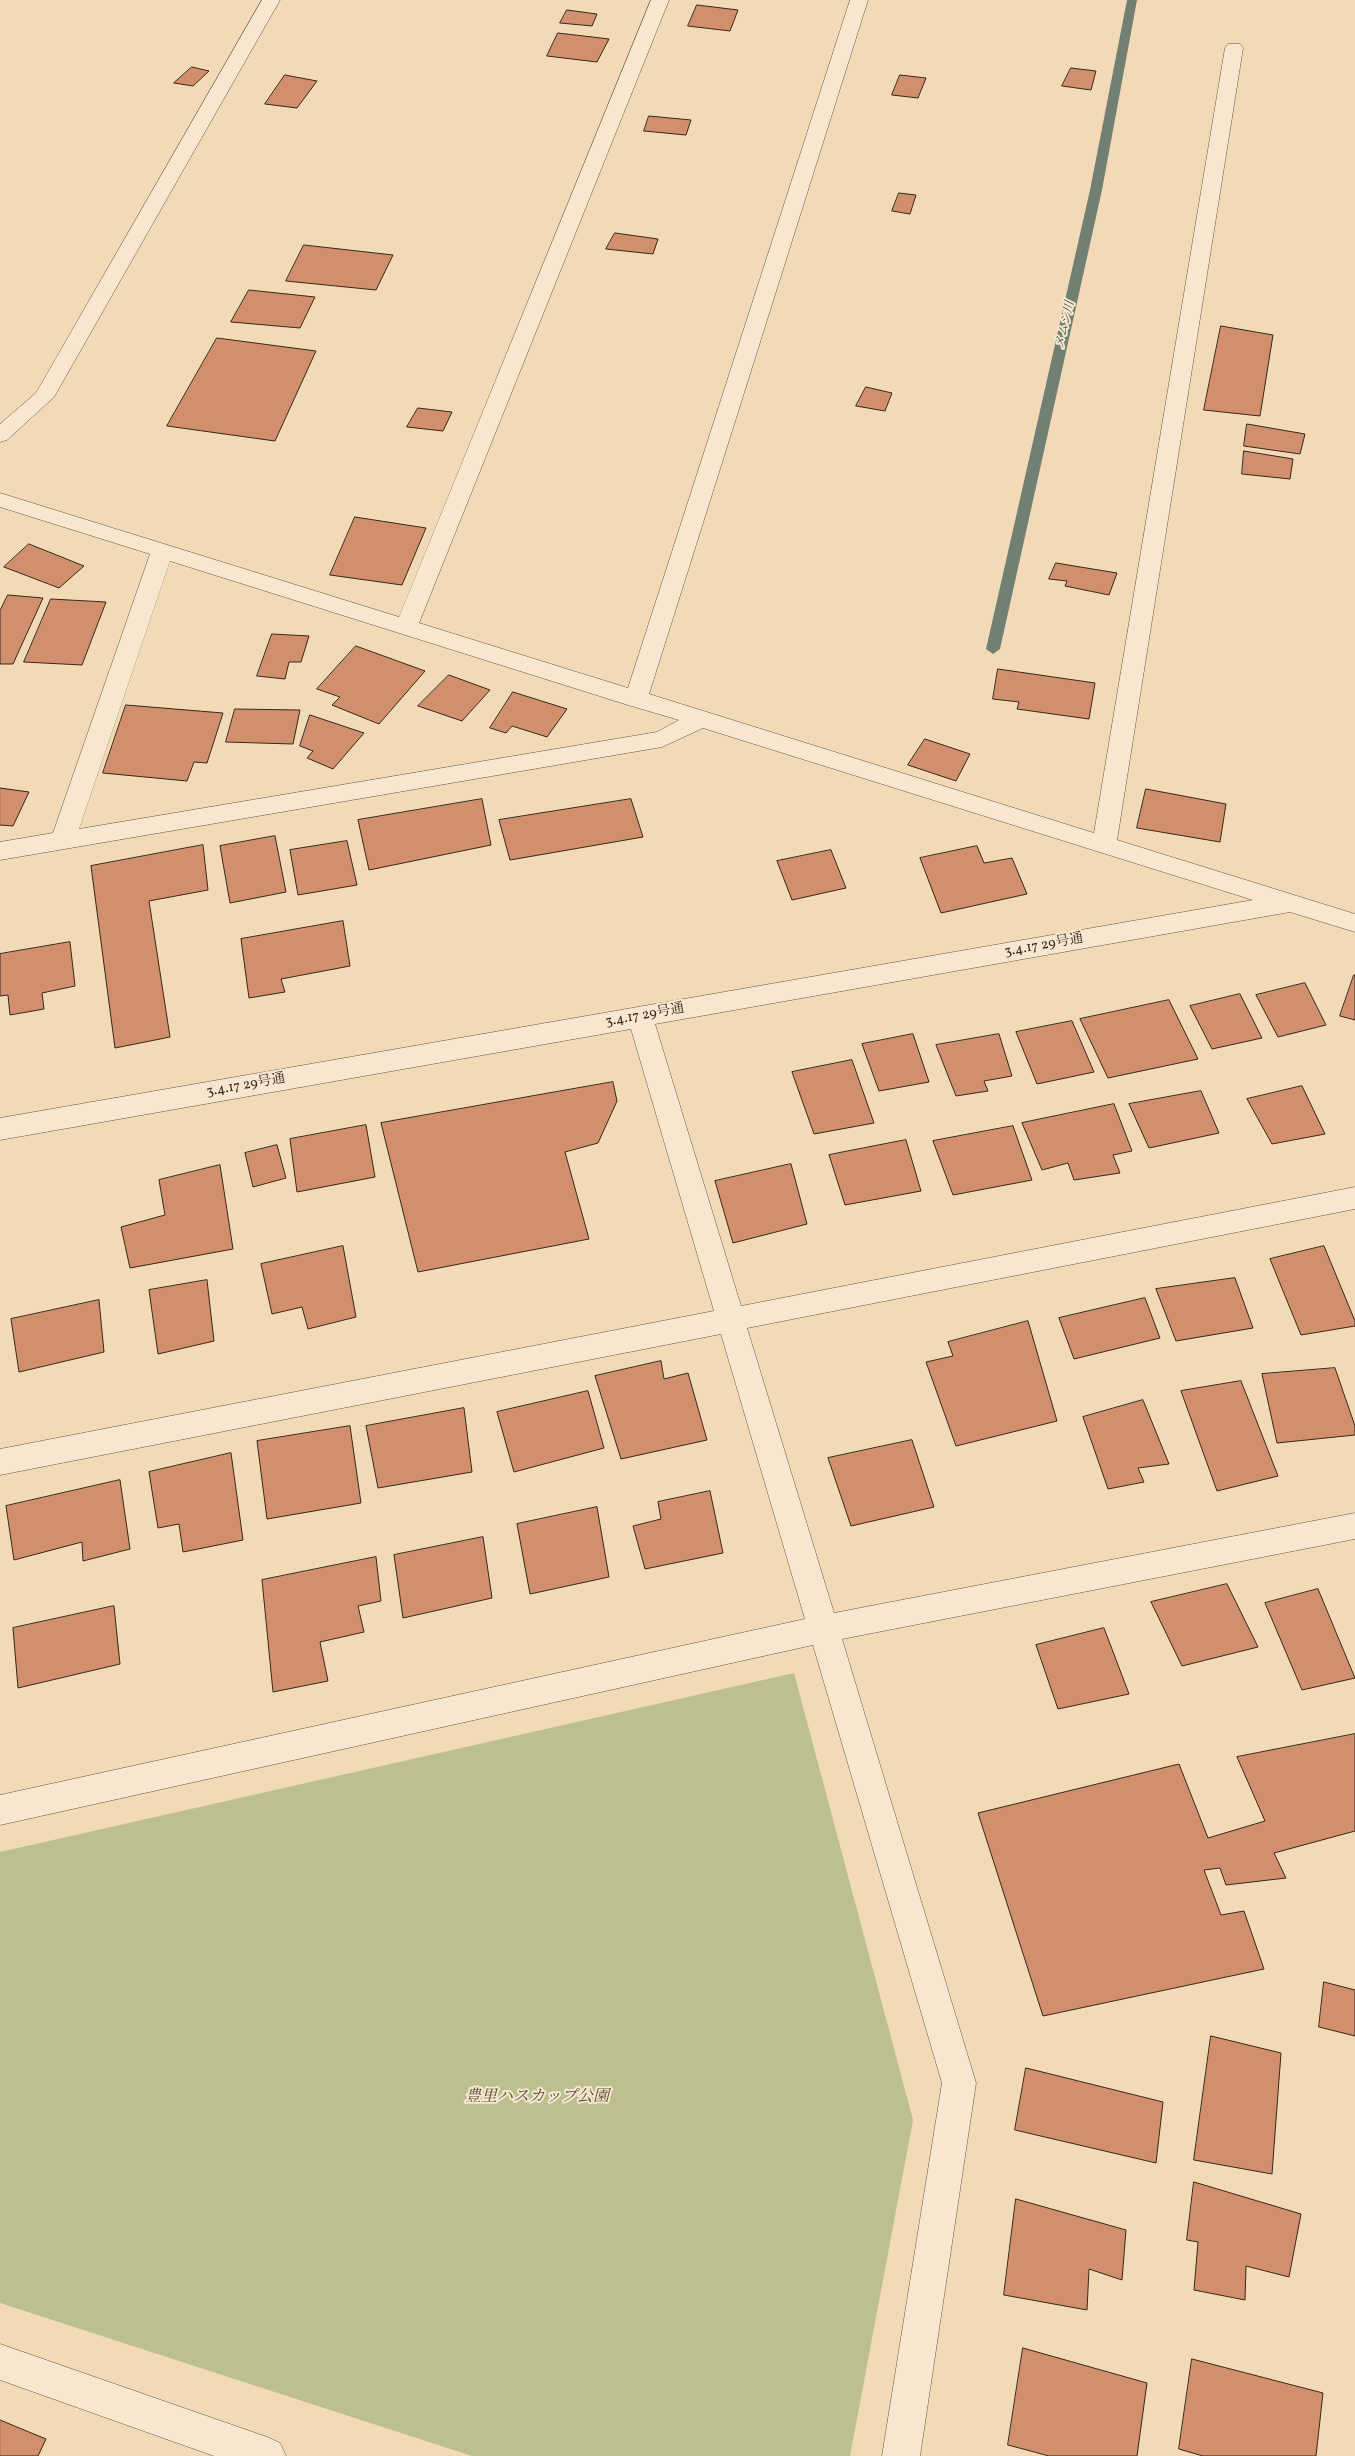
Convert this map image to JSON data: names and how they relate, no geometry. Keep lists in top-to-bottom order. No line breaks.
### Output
{"streets":{"street":["3.4.17 29号通"]},"water":["メムシ川"],"parks":["豊里ハスカップ公園"]}
